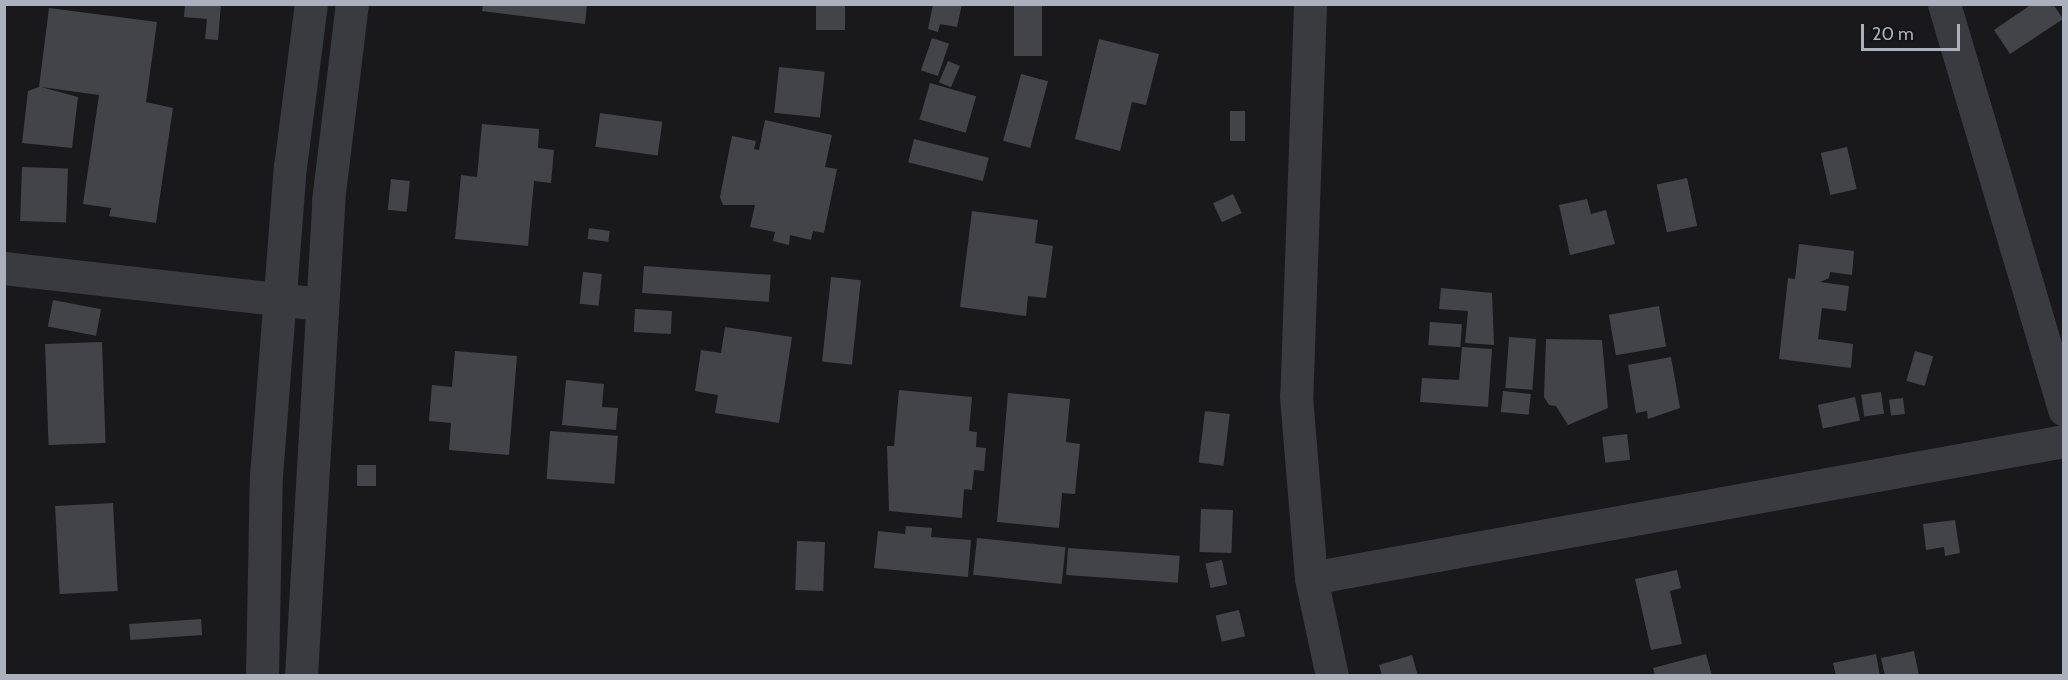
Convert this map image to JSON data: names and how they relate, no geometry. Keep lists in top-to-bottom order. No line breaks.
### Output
{"scale_bar":"20 m"}
